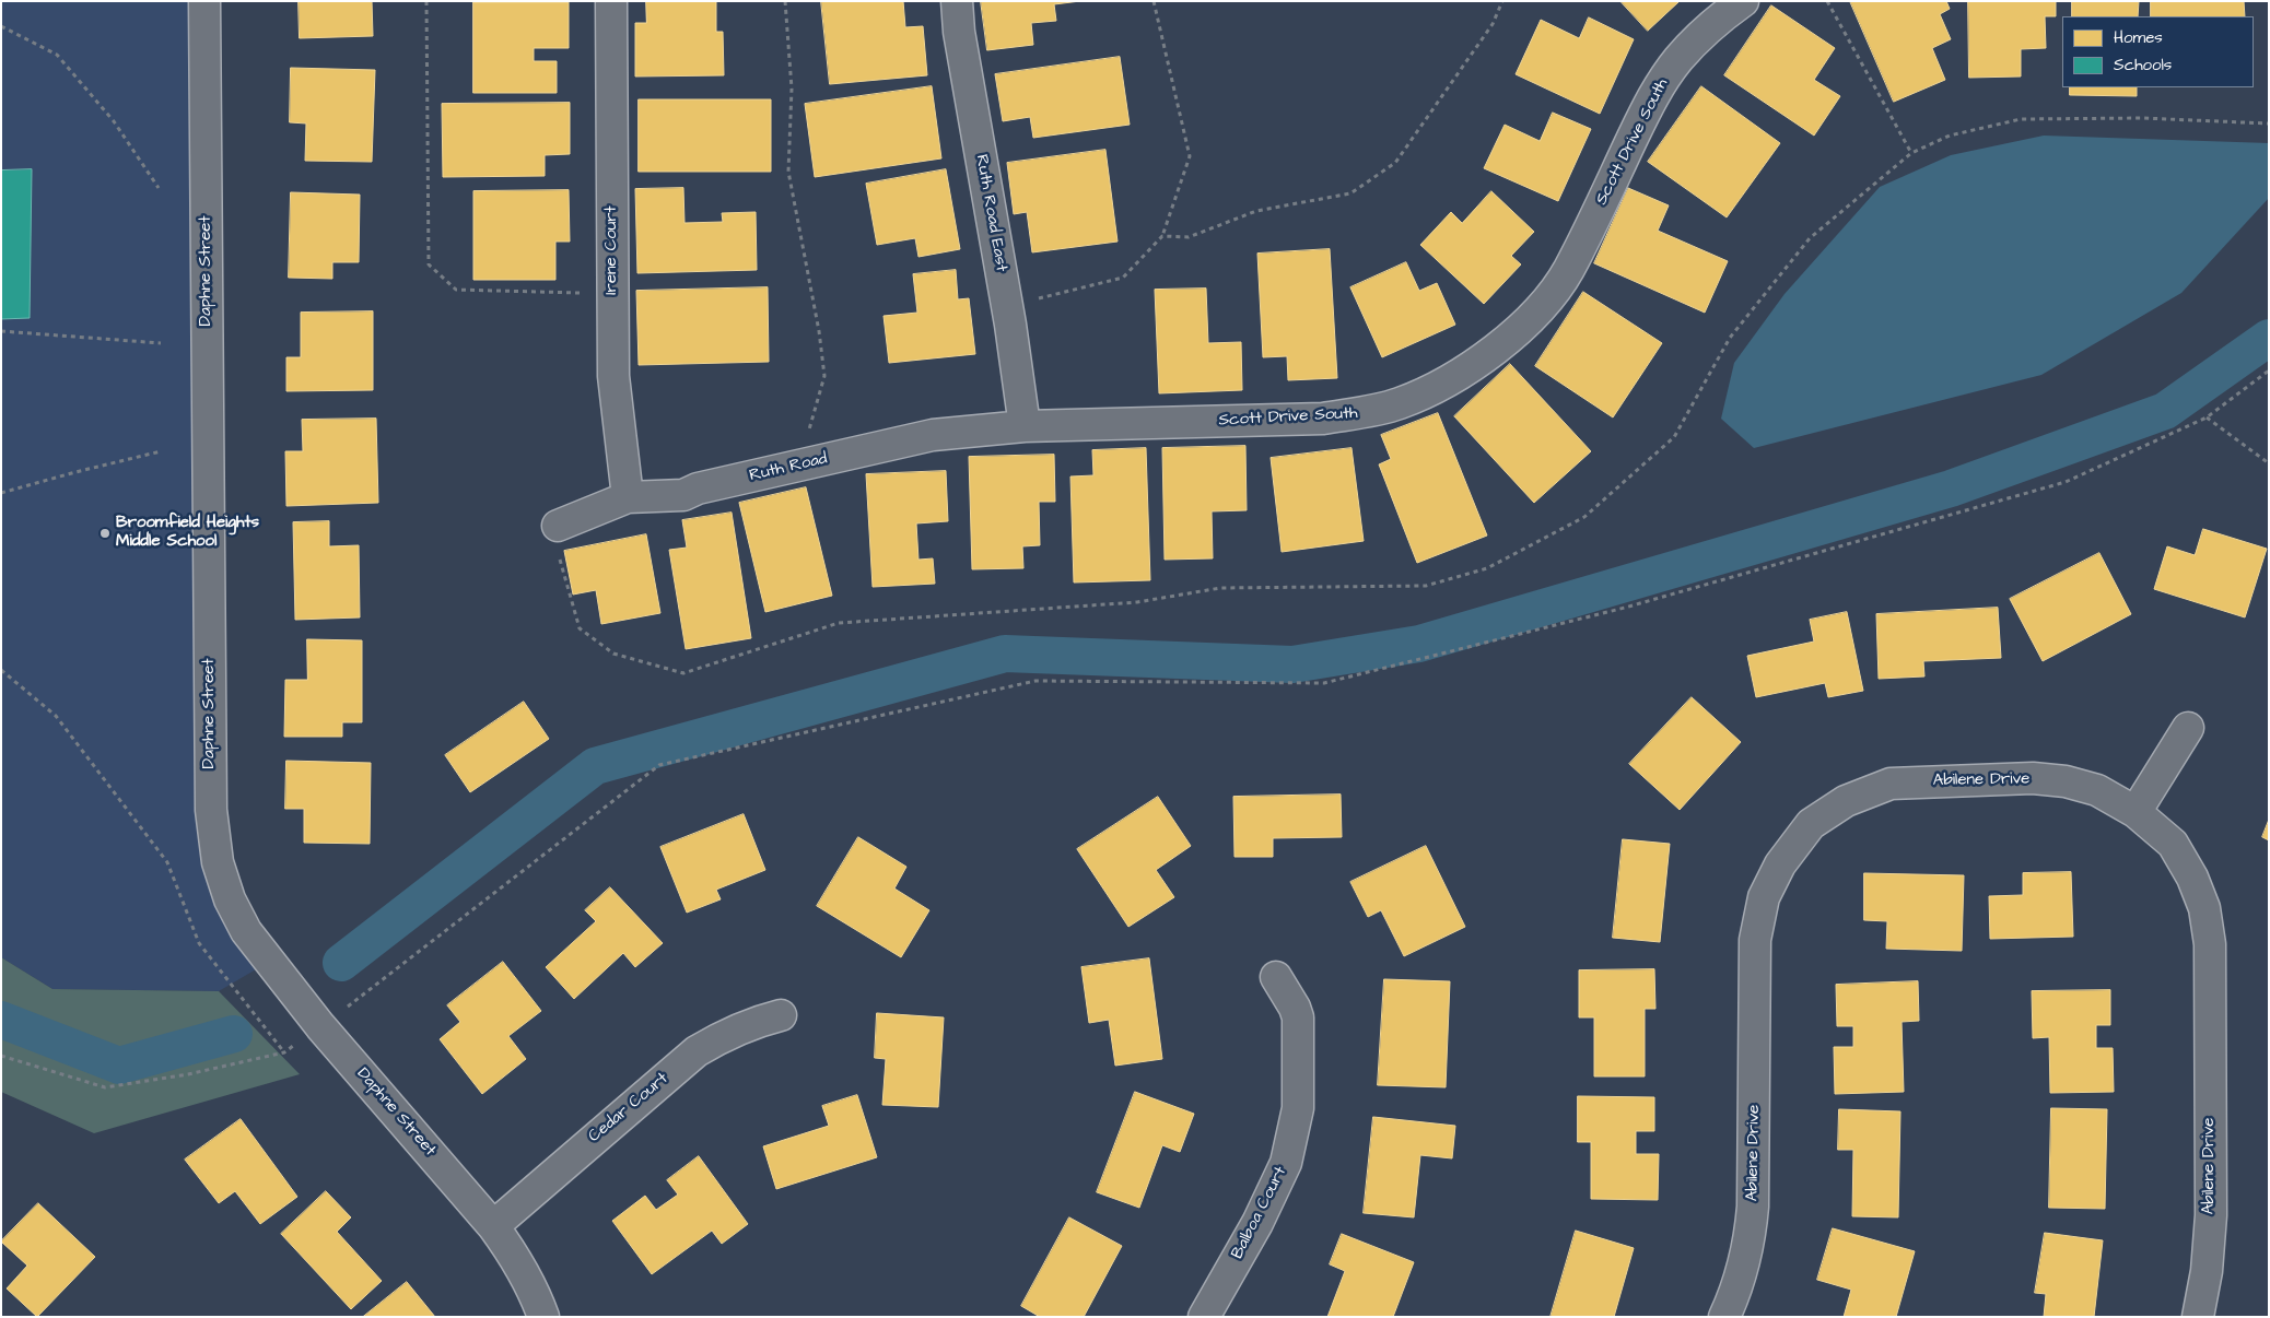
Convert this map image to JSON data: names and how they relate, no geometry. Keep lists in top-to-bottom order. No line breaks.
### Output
{"streets":{"street":["Scott Drive South","Ruth Road East","Irene Court","Daphne Street","Ruth Road","Abilene Drive","Cedar Court","Balboa Court"]},"crossings":[["Scott Drive South","Ruth Road East"],["Scott Drive South","Ruth Road"],["Ruth Road East","Ruth Road"],["Irene Court","Ruth Road"],["Daphne Street","Cedar Court"]],"places":["Broomfield Heights Middle School"],"legend":["Homes","Schools"]}
